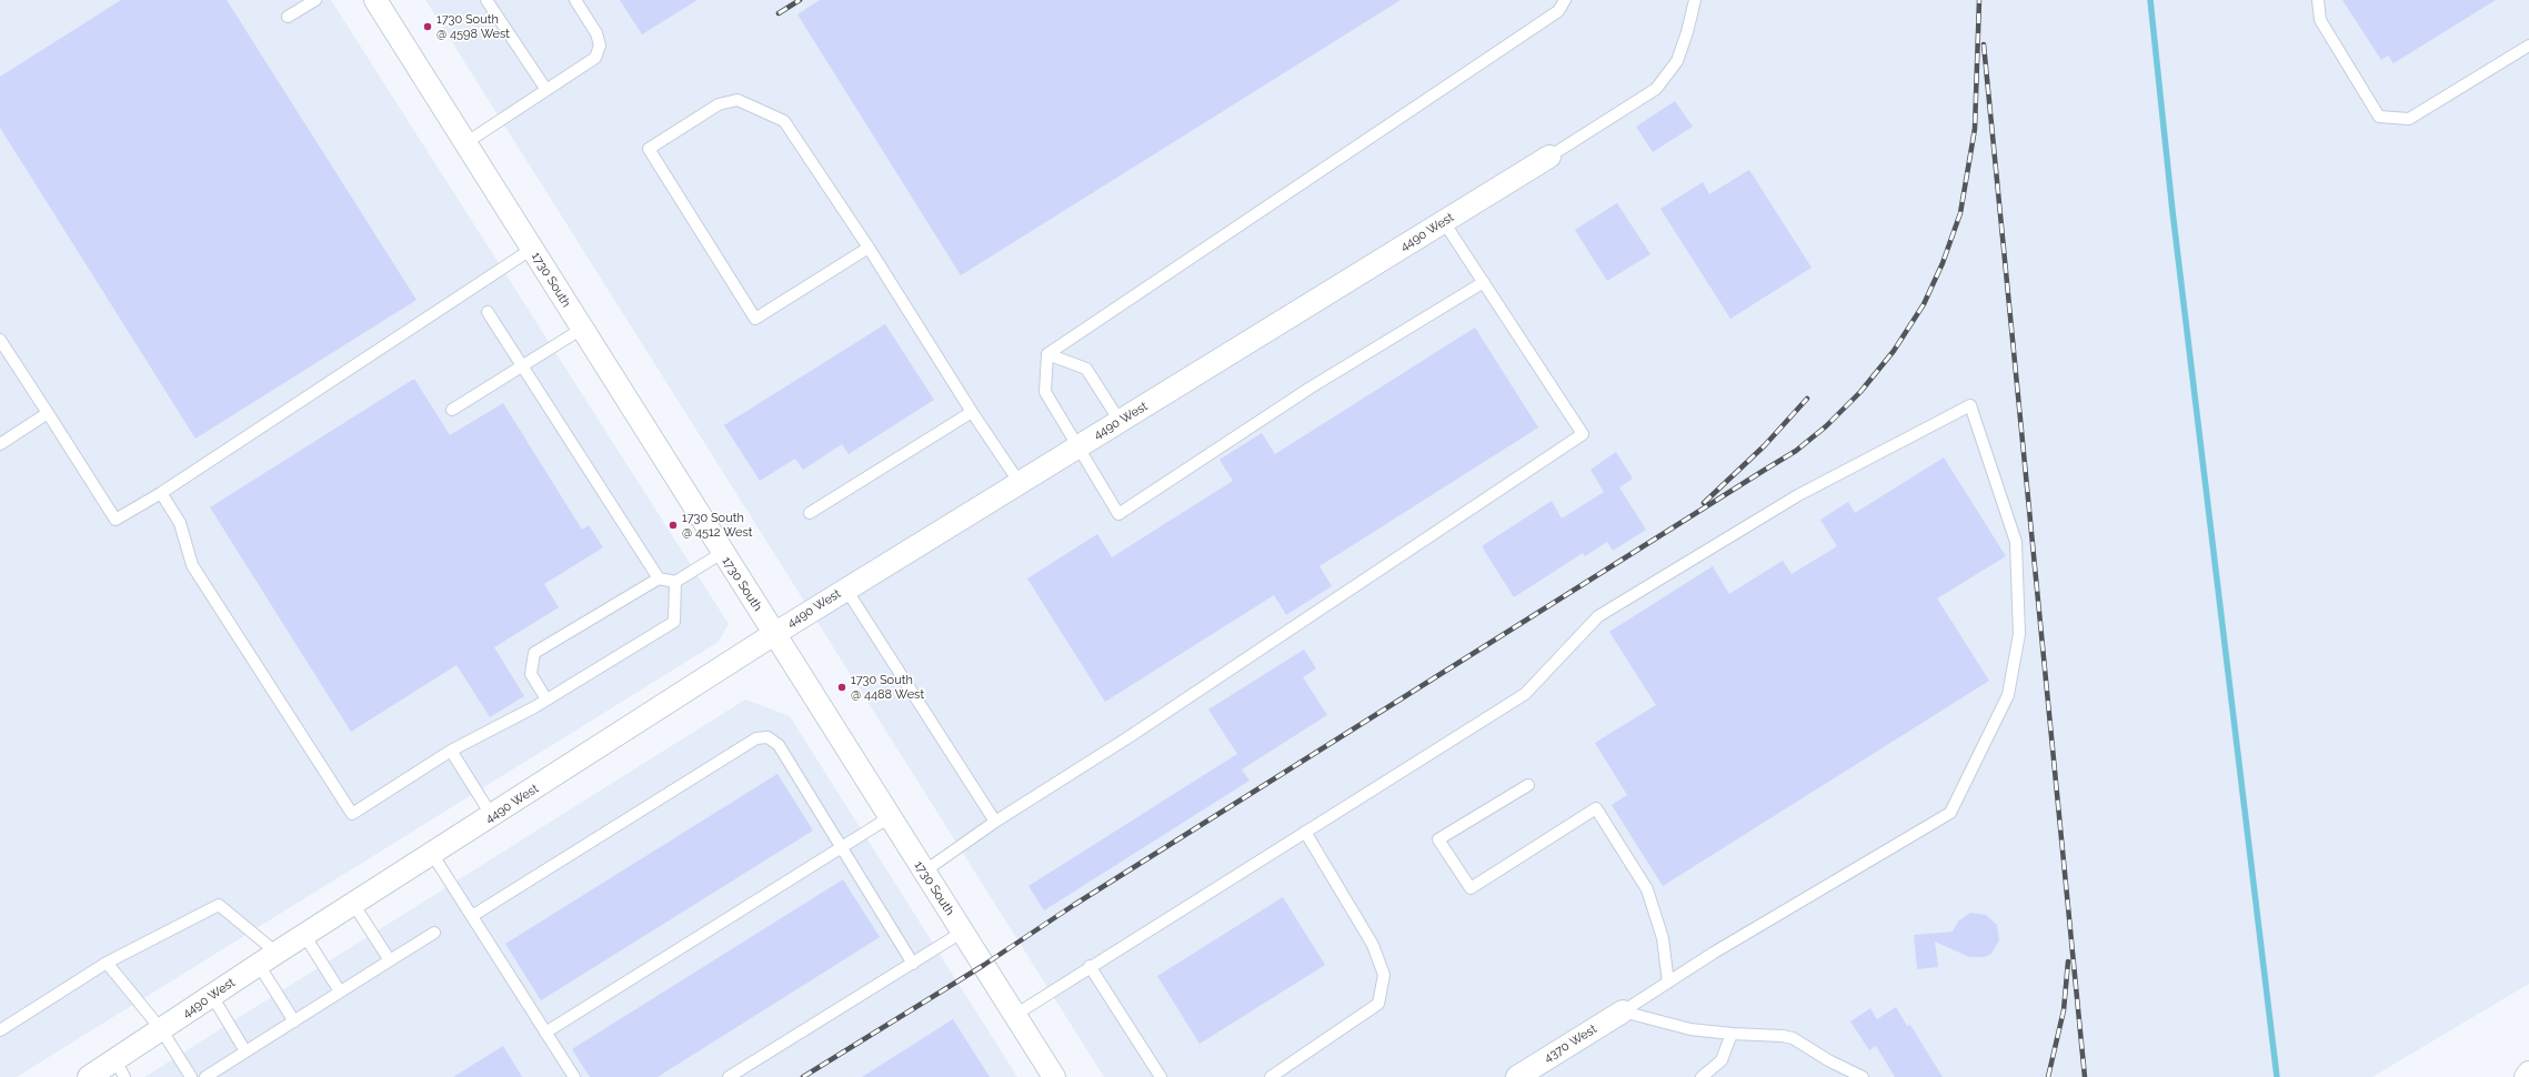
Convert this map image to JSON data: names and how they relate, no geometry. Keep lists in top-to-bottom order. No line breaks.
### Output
{"streets":{"street":["4490 West","1730 South","4370 West"]},"crossings":[["4490 West","1730 South"]],"places":["1730 South @ 4598 West","1730 South @ 4512 West","1730 South @ 4488 West"]}
